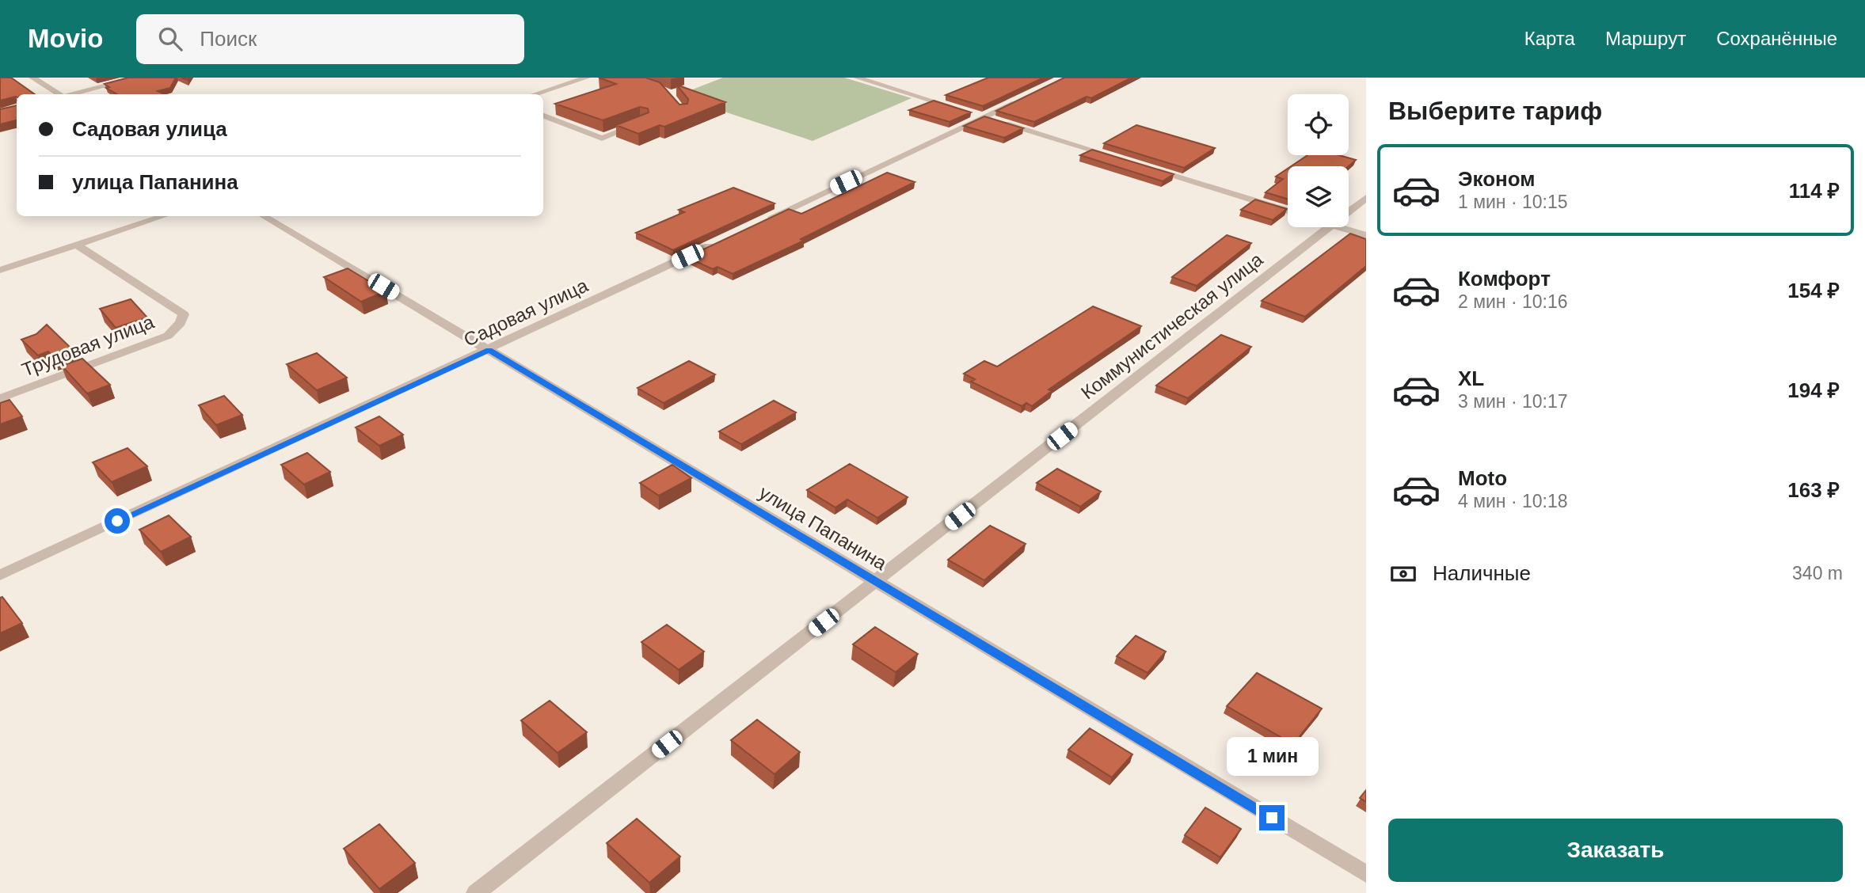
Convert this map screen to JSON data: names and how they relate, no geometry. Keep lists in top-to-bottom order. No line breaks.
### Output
{"streets":{"street":["Садовая улица","Коммунистическая улица","Трудовая улица","улица Папанина"]},"crossings":[["Садовая улица","улица Папанина"],["Коммунистическая улица","улица Папанина"]],"page":{"header":"Movio","search":"Поиск","nav":["Карта","Маршрут","Сохранённые"],"heading":"Выберите тариф","banner":["Садовая улица","улица Папанина"],"list":[{"name":"Эконом","note":"1 мин · 10:15","value":"114 ₽"},{"name":"Комфорт","note":"2 мин · 10:16","value":"154 ₽"},{"name":"XL","note":"3 мин · 10:17","value":"194 ₽"},{"name":"Moto","note":"4 мин · 10:18","value":"163 ₽"}],"pay":["Наличные","340 m"],"bubble":"1 мин","buttons":"Заказать"}}
